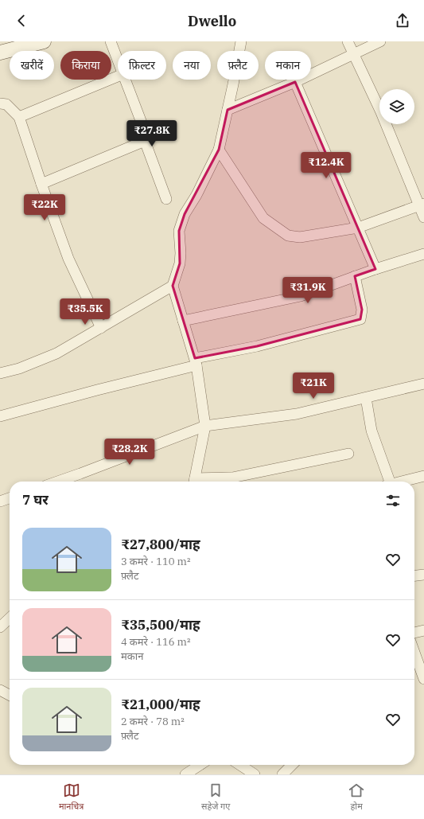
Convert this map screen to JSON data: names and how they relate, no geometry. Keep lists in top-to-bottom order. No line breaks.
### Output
{"page":{"header":"Dwello","chip":["खरीदें","किराया","फ़िल्टर","नया","फ़्लैट","मकान"],"price":["₹27.8K","₹12.4K","₹22K","₹31.9K","₹35.5K","₹21K","₹28.2K"],"heading":"7 घर","list":[{"name":"₹27,800/माह","note":"3 कमरे · 110 m² · फ़्लैट"},{"name":"₹35,500/माह","note":"4 कमरे · 116 m² · मकान"},{"name":"₹21,000/माह","note":"2 कमरे · 78 m² · फ़्लैट"}],"tabs":["मानचित्र","सहेजे गए","होम"]}}
